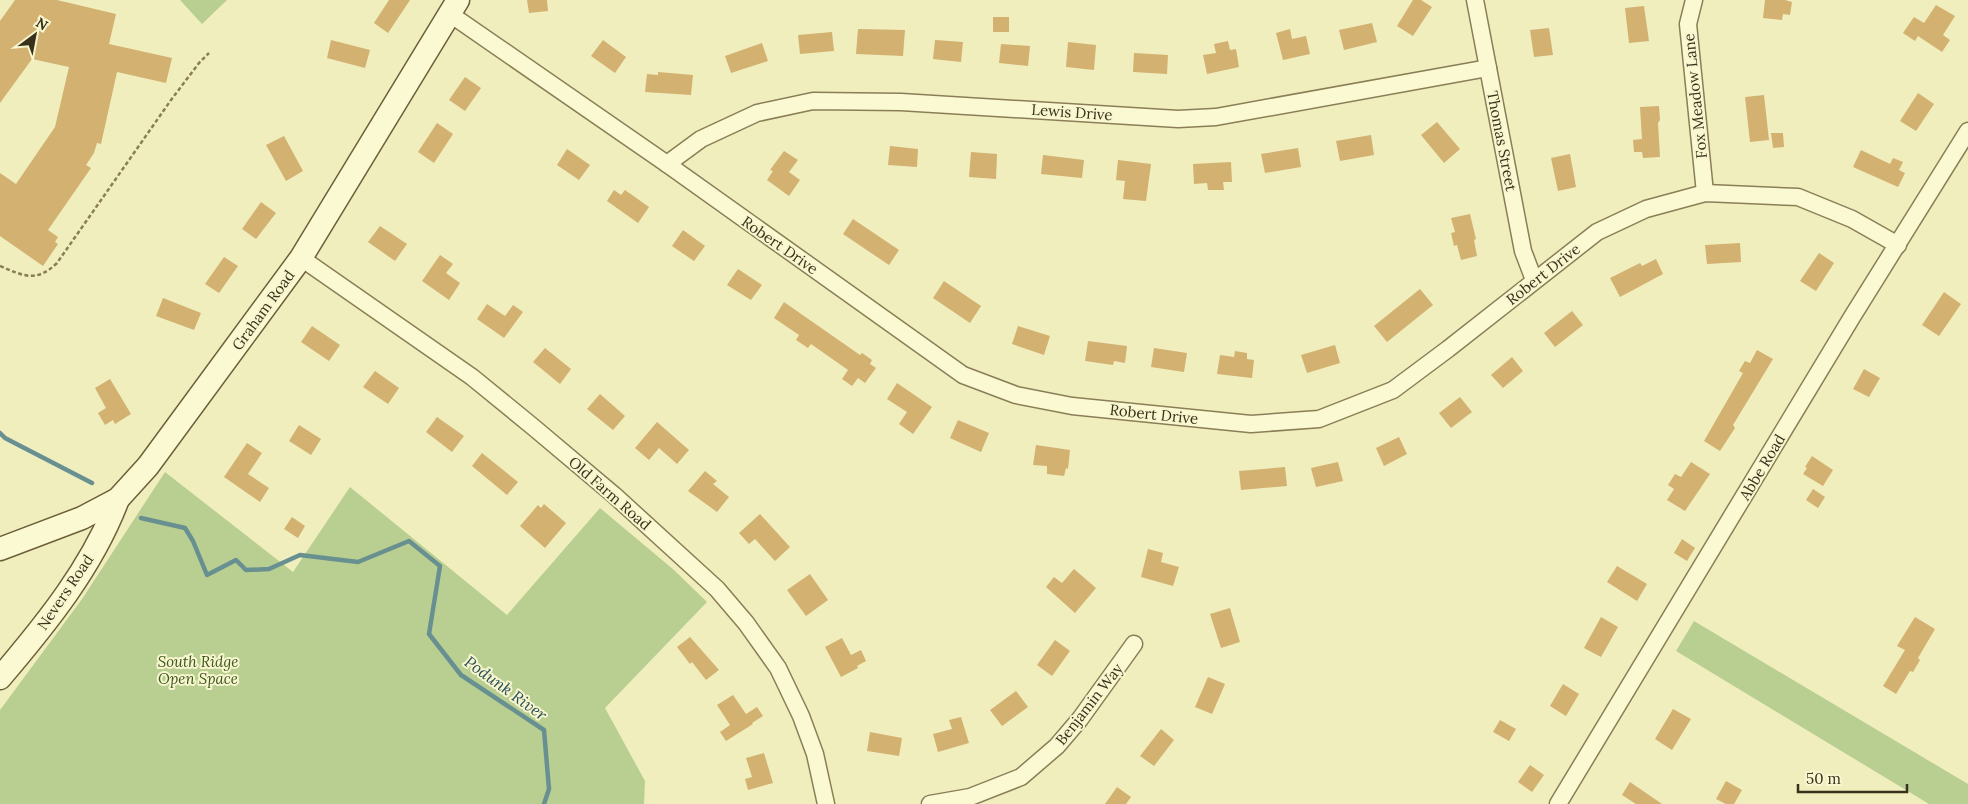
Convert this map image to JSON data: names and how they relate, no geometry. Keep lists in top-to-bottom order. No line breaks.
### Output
{"streets":{"street":["Fox Meadow Lane","Lewis Drive","Thomas Street","Robert Drive","Graham Road","Abbe Road","Old Farm Road","Nevers Road","Benjamin Way"]},"crossings":[["Fox Meadow Lane","Robert Drive"],["Lewis Drive","Thomas Street"],["Lewis Drive","Robert Drive"],["Thomas Street","Robert Drive"],["Robert Drive","Graham Road"],["Robert Drive","Abbe Road"],["Graham Road","Old Farm Road"],["Graham Road","Nevers Road"]],"water":["Podunk River"],"parks":["South Ridge Open Space"],"scale_bar":"50 m","north":"top right"}
